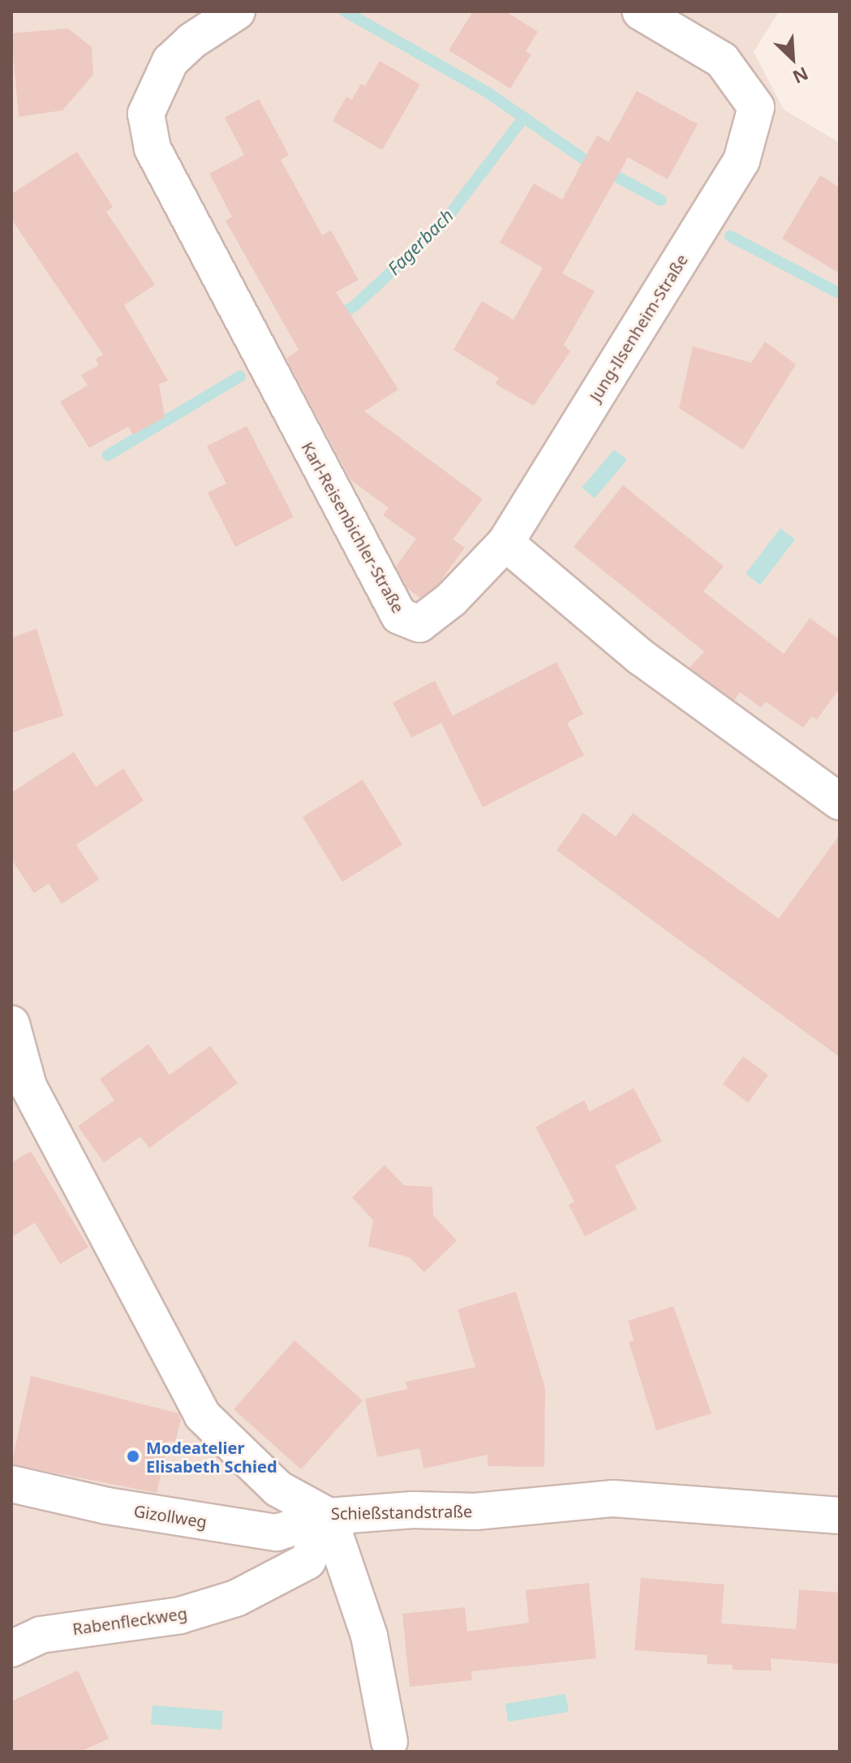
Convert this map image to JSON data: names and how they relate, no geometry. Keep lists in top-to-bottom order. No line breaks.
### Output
{"streets":{"street":["Jung-Ilsenheim-Straße","Karl-Reisenbichler-Straße","Schießstandstraße","Gizollweg","Rabenfleckweg"]},"crossings":[["Jung-Ilsenheim-Straße","Karl-Reisenbichler-Straße"],["Schießstandstraße","Gizollweg"],["Schießstandstraße","Rabenfleckweg"],["Gizollweg","Rabenfleckweg"]],"water":["Fagerbach"],"places":["Modeatelier Elisabeth Schied"],"north":"bottom right"}
